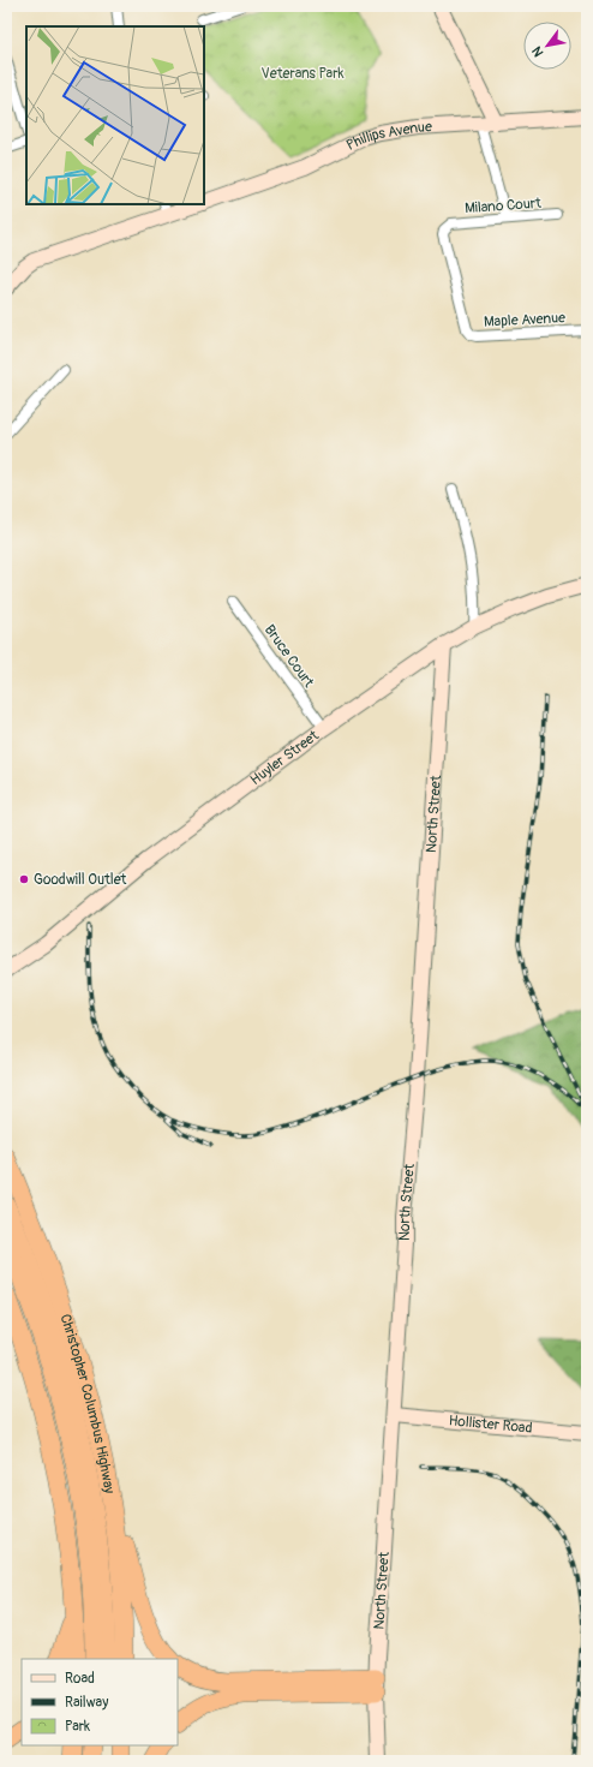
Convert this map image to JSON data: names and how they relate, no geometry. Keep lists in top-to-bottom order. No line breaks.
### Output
{"streets":{"highway":["Christopher Columbus Highway"],"street":["Phillips Avenue","Milano Court","Maple Avenue","Bruce Court","Huyler Street","North Street","Hollister Road"]},"crossings":[["Milano Court","Maple Avenue"],["Bruce Court","Huyler Street"],["Huyler Street","North Street"],["North Street","Hollister Road"]],"parks":["Veterans Park"],"places":["Goodwill Outlet"],"legend":["Road","Railway","Park"],"north":"bottom left"}
